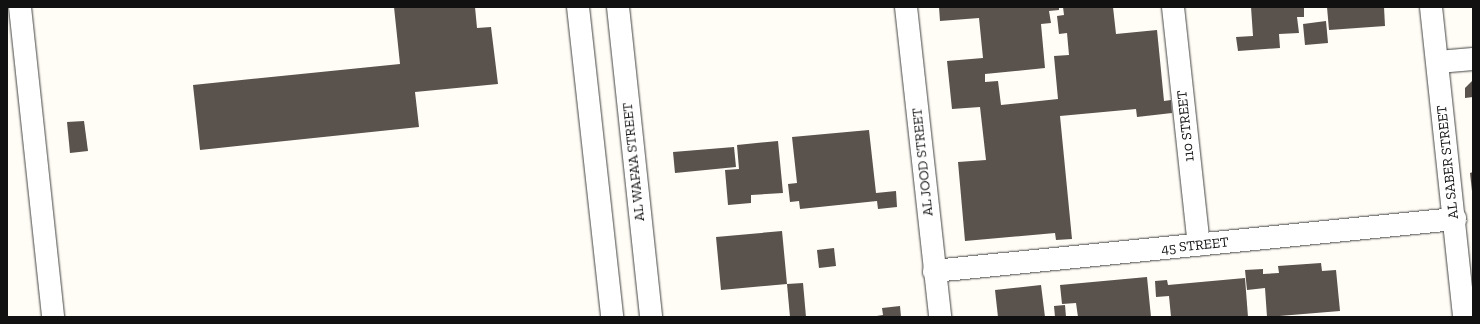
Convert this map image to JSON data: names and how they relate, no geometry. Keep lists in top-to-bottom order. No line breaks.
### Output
{"streets":{"street":["110 STREET","AL WAFA'A STREET","AL JOOD STREET","AL SABER STREET","45 STREET"]},"crossings":[["110 STREET","45 STREET"],["AL JOOD STREET","45 STREET"],["AL SABER STREET","45 STREET"]]}
